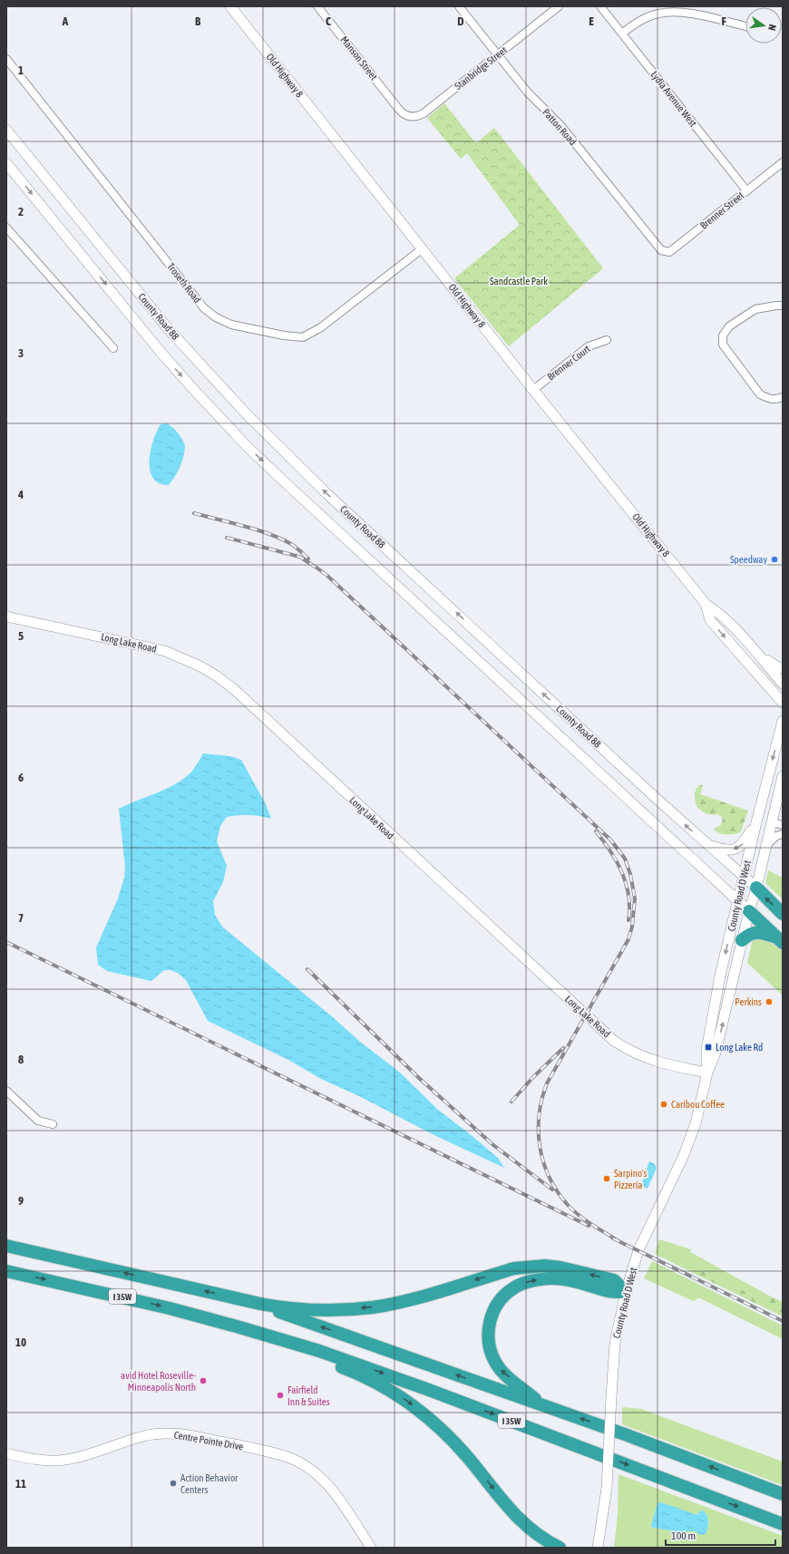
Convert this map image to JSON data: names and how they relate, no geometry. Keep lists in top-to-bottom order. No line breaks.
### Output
{"streets":{"highway":["I 35W"],"main road":["Old Highway 8","County Road 88","Long Lake Road","County Road D West","Centre Pointe Drive"],"street":["Manson Street","Stanbridge Street","Lydia Avenue West","Patton Road","Brenner Street","Troseth Road","Brenner Court"]},"crossings":[["Manson Street","Stanbridge Street"],["Stanbridge Street","Patton Road"],["Old Highway 8","Troseth Road"],["Old Highway 8","Brenner Court"],["Lydia Avenue West","Brenner Street"],["Patton Road","Brenner Street"],["County Road 88","County Road D West"],["Long Lake Road","County Road D West"]],"parks":["Sandcastle Park"],"places":{"other":["Speedway","Perkins","Caribou Coffee","Sarpino's Pizzeria","avid Hotel Roseville- Minneapolis North","Fairfield Inn & Suites","Action Behavior Centers"],"transit":["Long Lake Rd"]},"scale_bar":"100 m","north":"right","grid":{"columns":["A","B","C","D","E","F"],"rows":["1","2","3","4","5","6","7","8","9","10","11"]}}
